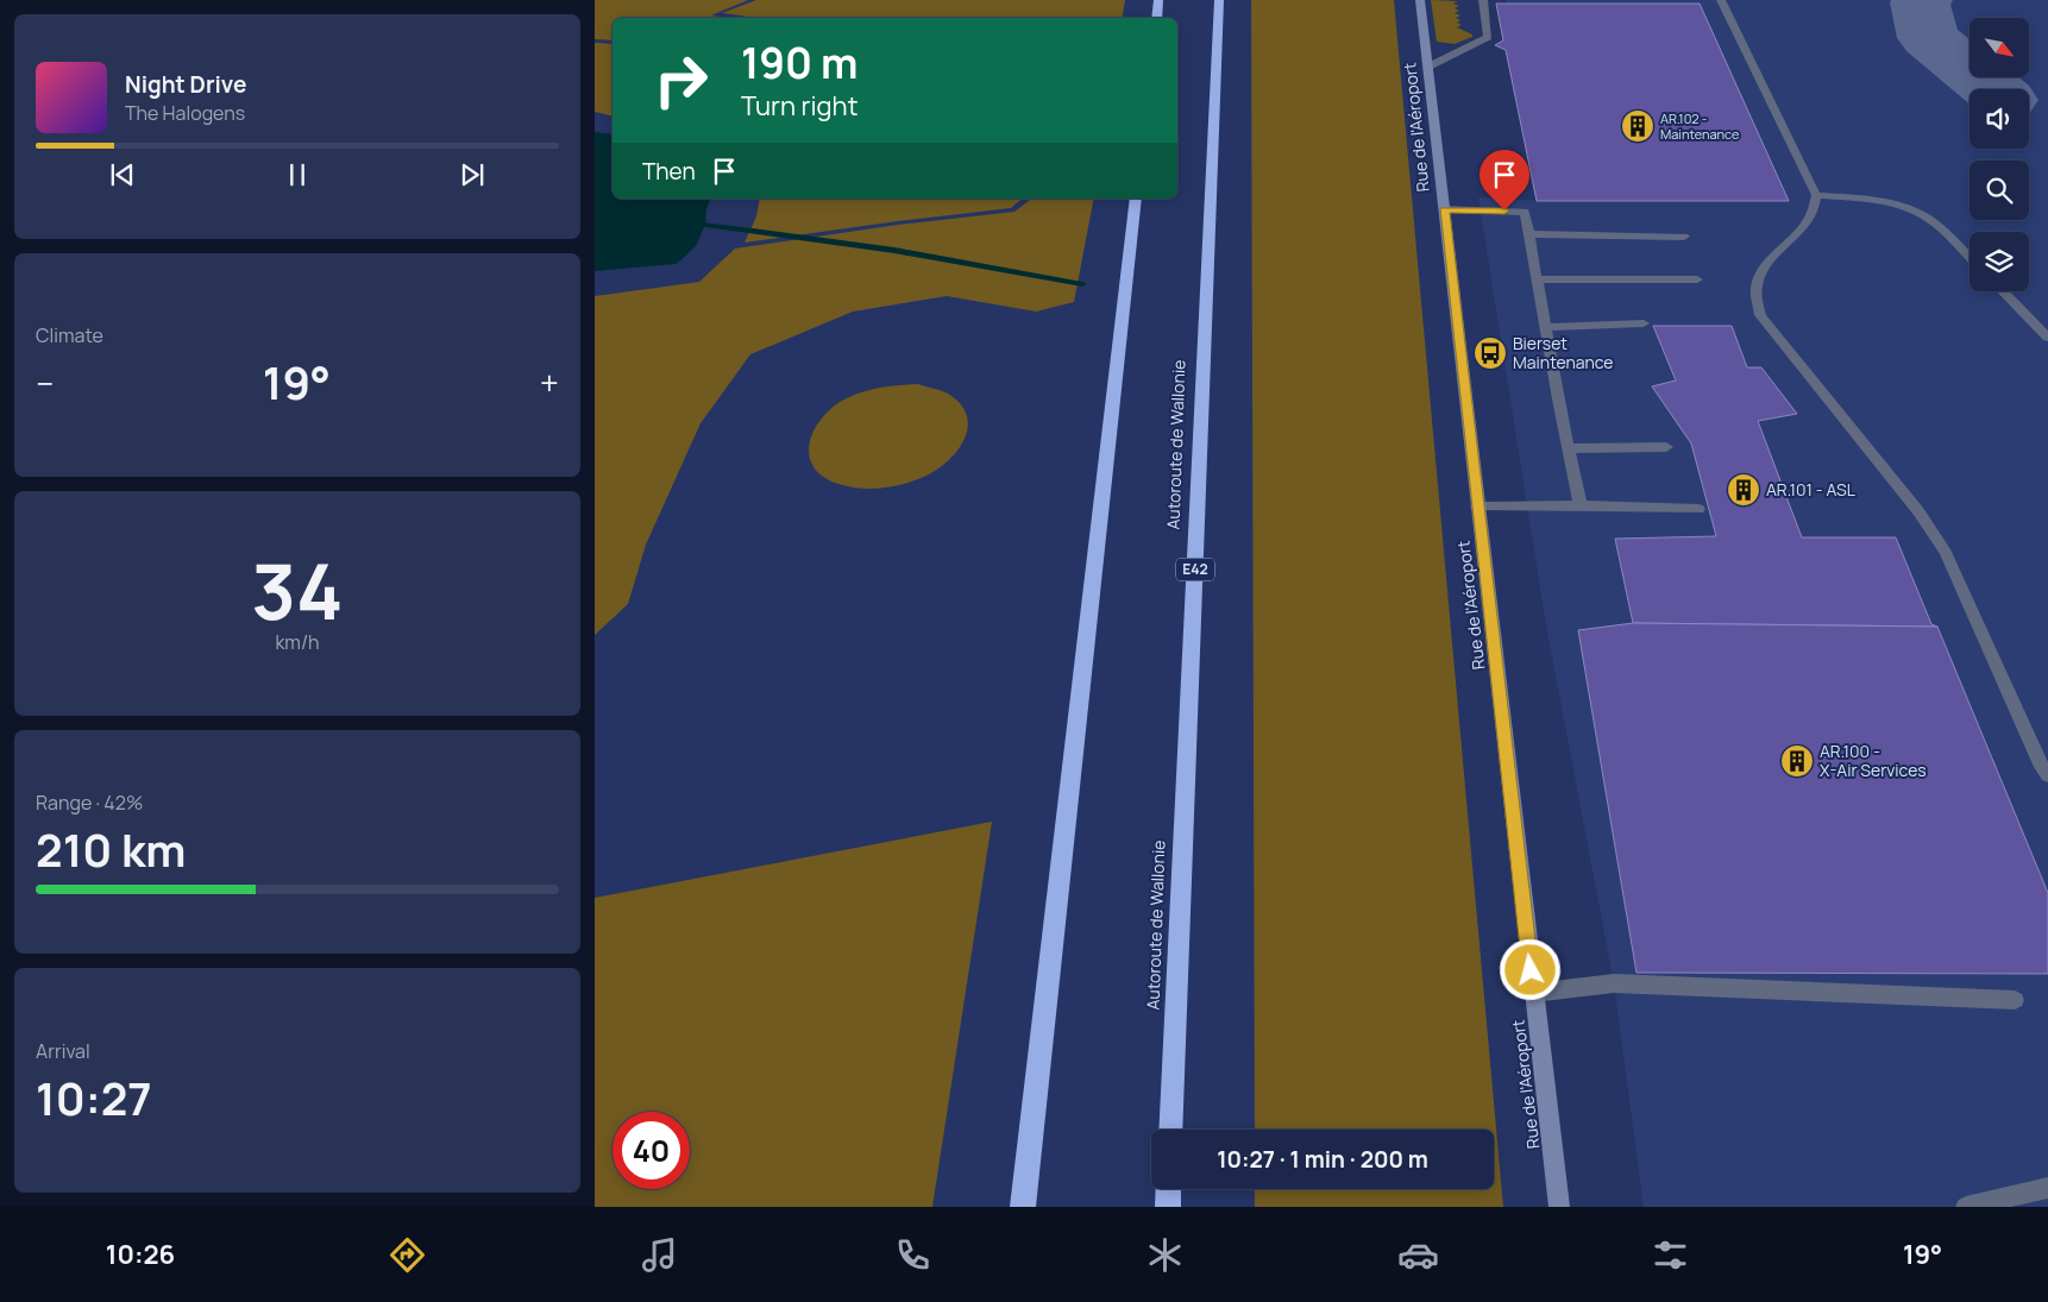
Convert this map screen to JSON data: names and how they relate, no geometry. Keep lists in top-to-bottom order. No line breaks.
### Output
{"streets":{"highway":["Autoroute de Wallonie","E42"],"street":["Rue de l'Aéroport"]},"places":{"building":["AR.102 - Maintenance","AR.101 - ASL","AR.100 - X-Air Services"],"bus stop":["Bierset Maintenance"]},"north":"bottom right","page":{"turn":["190 m","Turn right"],"song":["Night Drive","The Halogens"],"then":"Then","tile":["Climate",["34","km/h"],["Range · 42%","210 km"],["Arrival","10:27"]],"heat":["−","19°","+"],"limit":"40","trip":"10:27 · 1 min · 200 m","tabs":["10:26","19°"]}}
